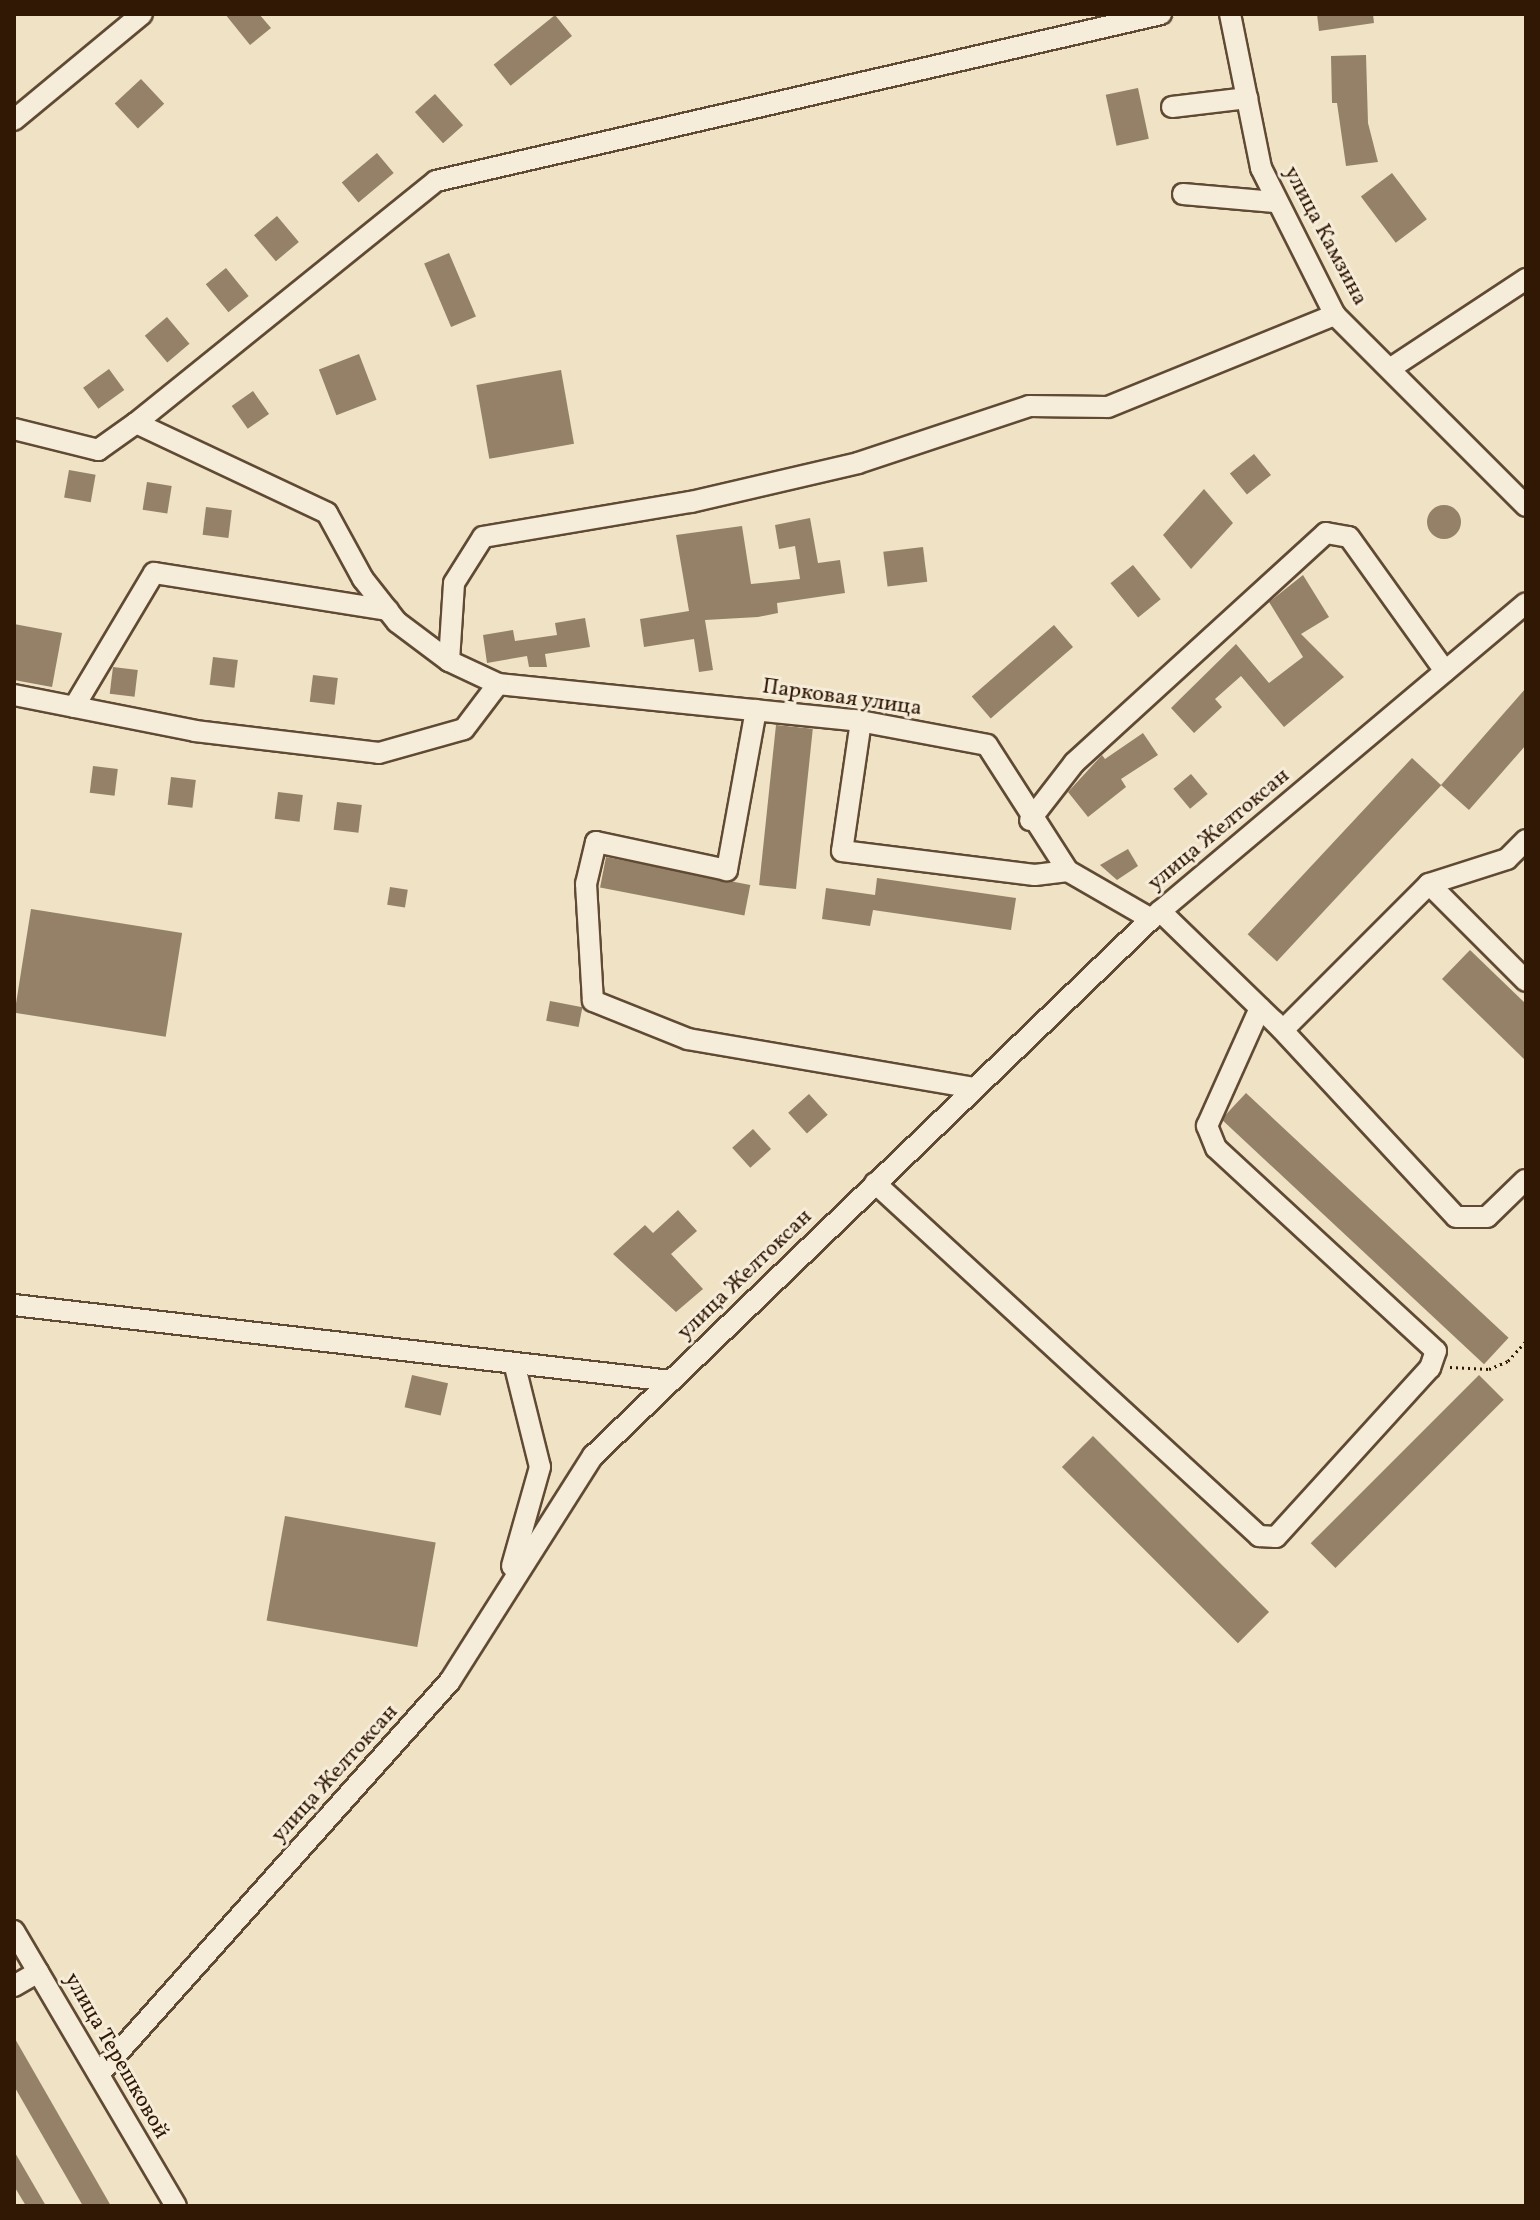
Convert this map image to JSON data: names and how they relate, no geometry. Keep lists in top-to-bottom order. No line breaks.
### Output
{"streets":{"street":["улица Камзина","Парковая улица","улица Желтоксан","улица Терешковой"]},"crossings":[["Парковая улица","улица Желтоксан"],["улица Желтоксан","улица Терешковой"]]}
